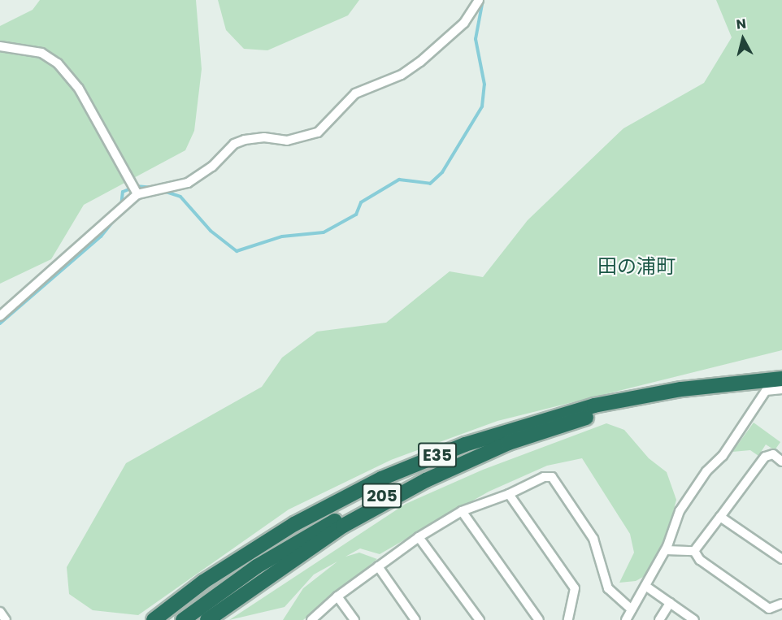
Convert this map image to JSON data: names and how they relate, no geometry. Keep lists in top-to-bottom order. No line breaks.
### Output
{"streets":{"highway":["E35","205"]},"crossings":[["E35","205"]],"districts":["田の浦町"],"north":"top"}
